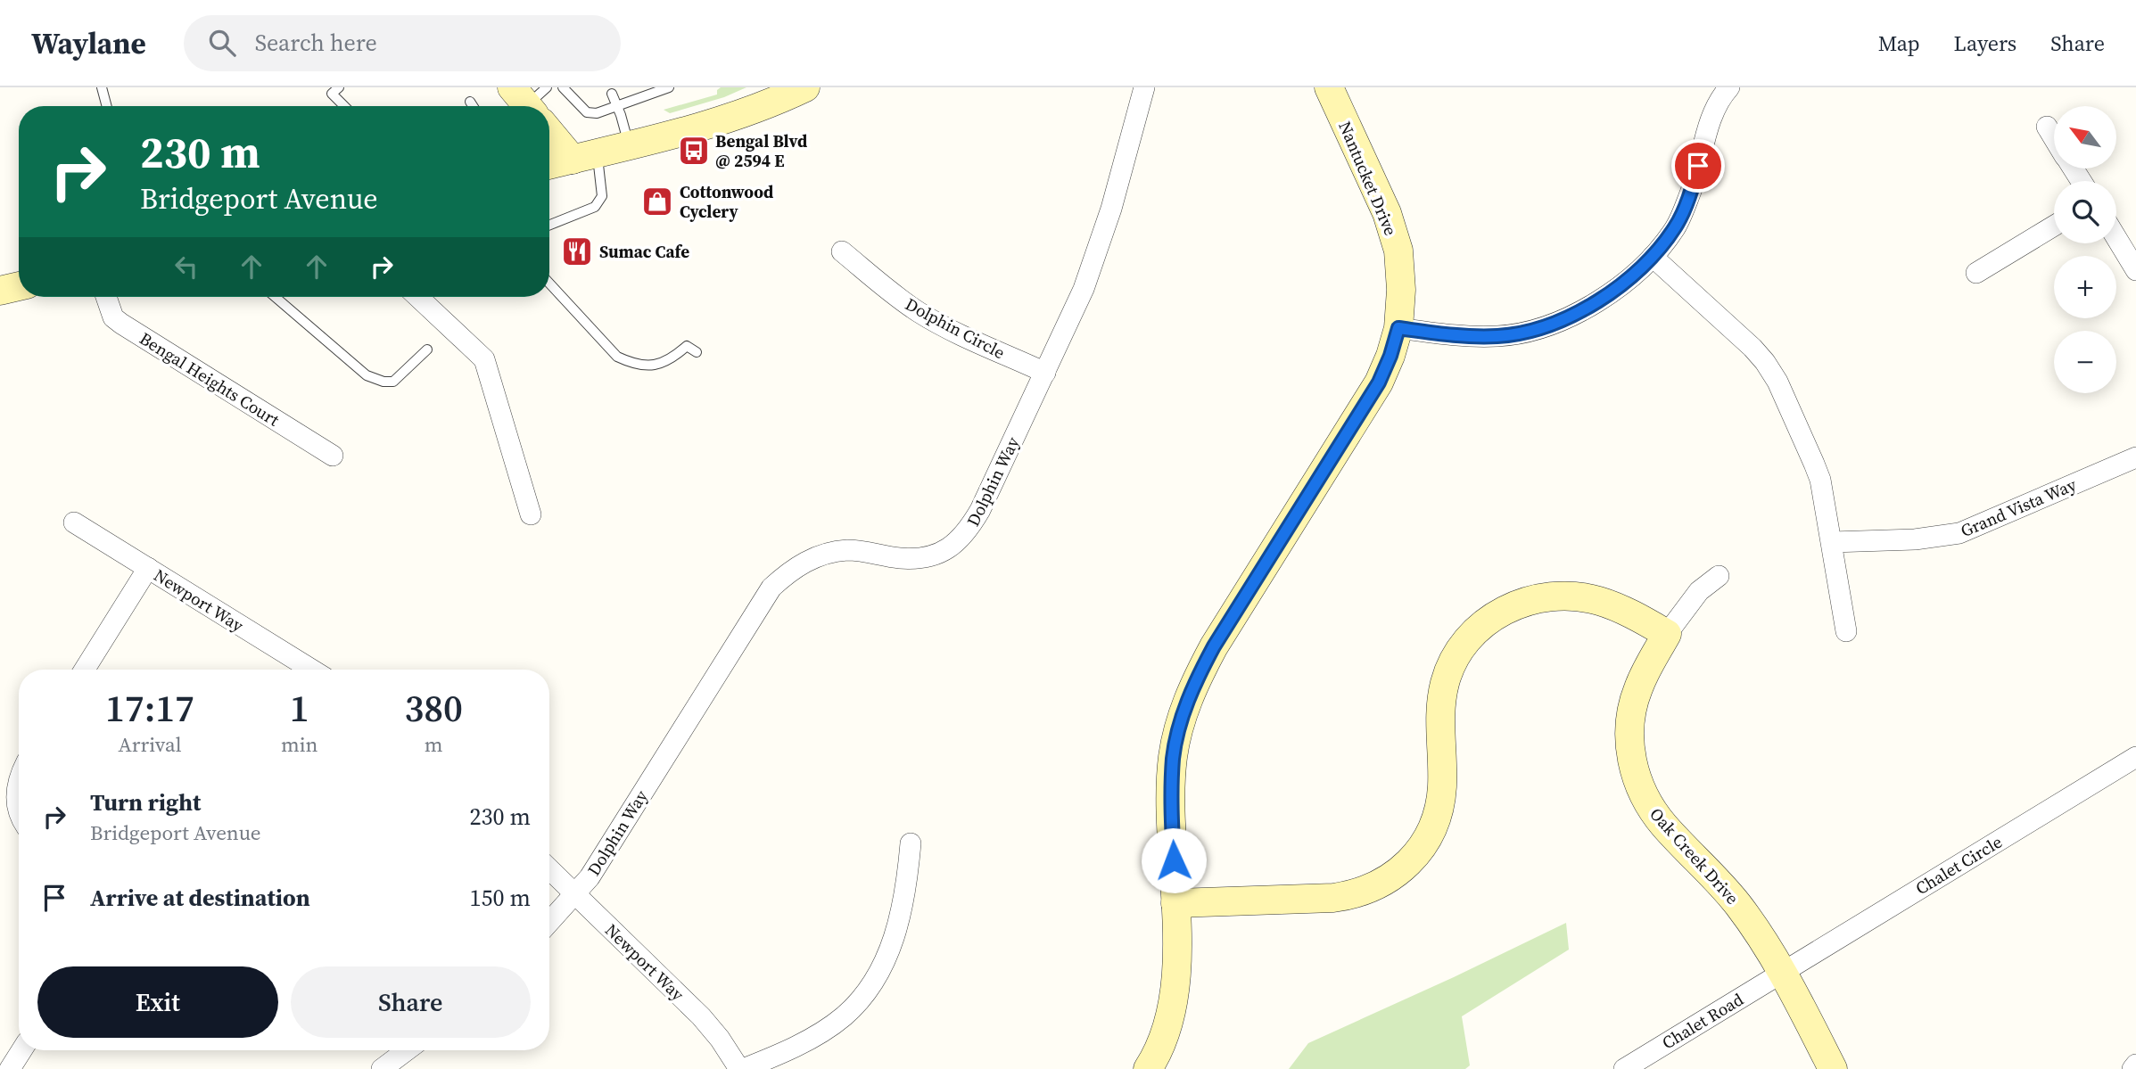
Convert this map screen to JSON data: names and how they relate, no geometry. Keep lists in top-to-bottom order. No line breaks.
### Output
{"streets":{"street":["Nantucket Drive","Dolphin Circle","Bengal Heights Court","Dolphin Way","Grand Vista Way","Newport Way","Oak Creek Drive","Chalet Circle","Chalet Road"]},"crossings":[["Dolphin Circle","Dolphin Way"],["Dolphin Way","Newport Way"],["Oak Creek Drive","Chalet Circle"],["Oak Creek Drive","Chalet Road"],["Chalet Circle","Chalet Road"]],"places":{"bus stop":["Bengal Blvd @ 2594 E"],"shop":["Cottonwood Cyclery"],"restaurant":["Sumac Cafe"]},"north":"top left","page":{"header":"Waylane","search":"Search here","nav":["Map","Layers","Share"],"map_buttons":["+","−"],"turn":["230 m","Bridgeport Avenue"],"eta":["17:17","Arrival","1","min","380","m"],"list":[{"name":"Turn right","note":"Bridgeport Avenue","value":"230 m"},{"name":"Arrive at destination","value":"150 m"}],"buttons":["Exit","Share"]}}
